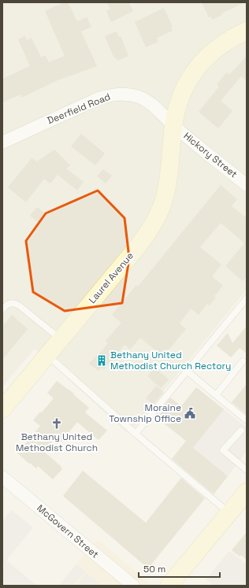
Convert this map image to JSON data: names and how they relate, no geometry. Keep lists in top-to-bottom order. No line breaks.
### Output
{"streets":{"street":["Deerfield Road","Hickory Street","Laurel Avenue","McGovern Street"]},"crossings":[["Deerfield Road","Hickory Street"],["Deerfield Road","Laurel Avenue"],["Hickory Street","Laurel Avenue"]],"places":{"building":["Bethany United Methodist Church Rectory"],"public building":["Moraine Township Office"],"church":["Bethany United Methodist Church"]},"scale_bar":"50 m"}
